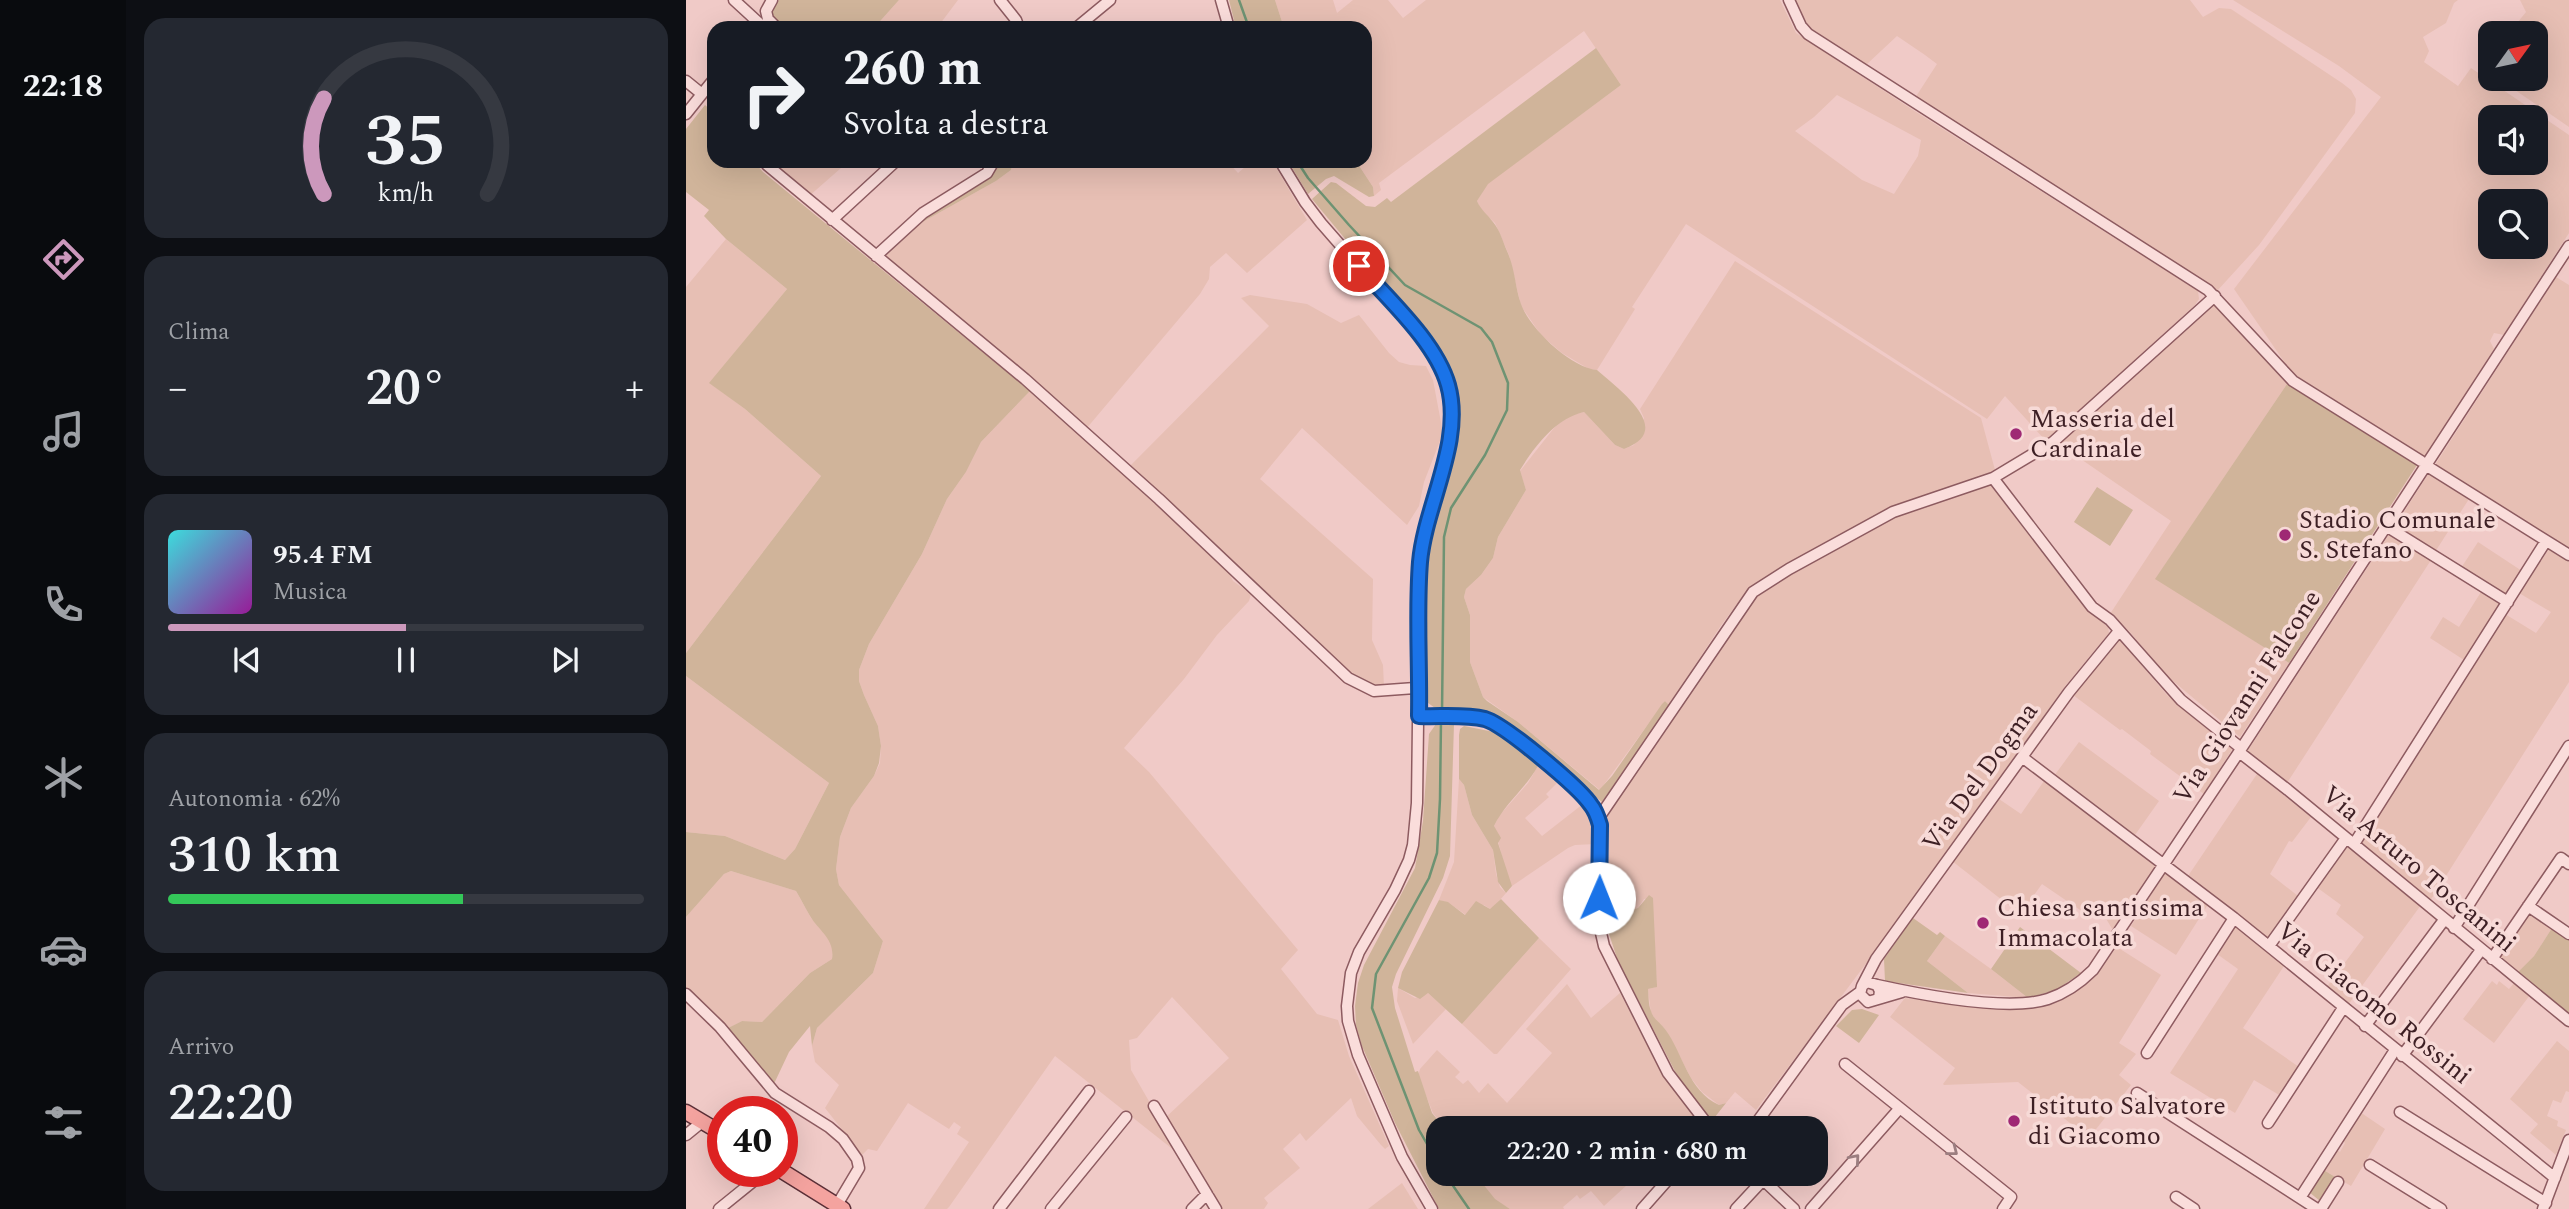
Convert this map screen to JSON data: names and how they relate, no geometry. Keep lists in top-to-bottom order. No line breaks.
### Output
{"streets":{"street":["Via Giovanni Falcone","Via Del Dogma","Via Arturo Toscanini","Via Giacomo Rossini"]},"crossings":[["Via Giovanni Falcone","Via Del Dogma"],["Via Giovanni Falcone","Via Arturo Toscanini"],["Via Giovanni Falcone","Via Giacomo Rossini"],["Via Del Dogma","Via Arturo Toscanini"],["Via Del Dogma","Via Giacomo Rossini"]],"places":["Masseria del Cardinale","Stadio Comunale S. Stefano","Chiesa santissima Immacolata","Istituto Salvatore di Giacomo"],"north":"top right","page":{"tabs":"22:18","turn":["260 m","Svolta a destra"],"tile":["Clima",["Autonomia · 62%","310 km"],["Arrivo","22:20"]],"heat":["−","20°","+"],"song":["95.4 FM","Musica"],"limit":"40","trip":"22:20 · 2 min · 680 m","gauge":["35","km/h"]}}
